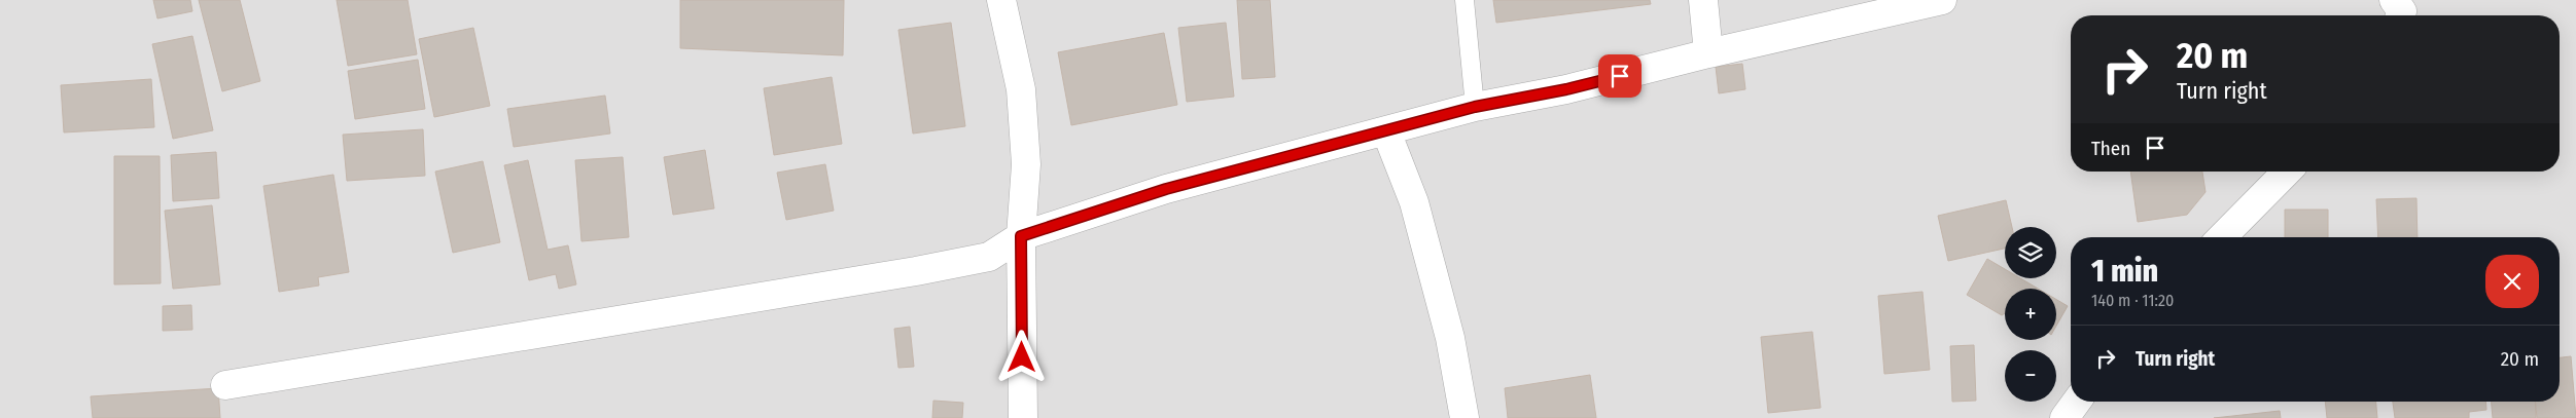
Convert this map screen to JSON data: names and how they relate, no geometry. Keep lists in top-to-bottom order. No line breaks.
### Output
{"page":{"turn":["20 m","Turn right"],"then":"Then","map_buttons":["+","−"],"heading":["1 min","140 m · 11:20"],"list":[{"name":"Turn right","value":"20 m"}]}}
